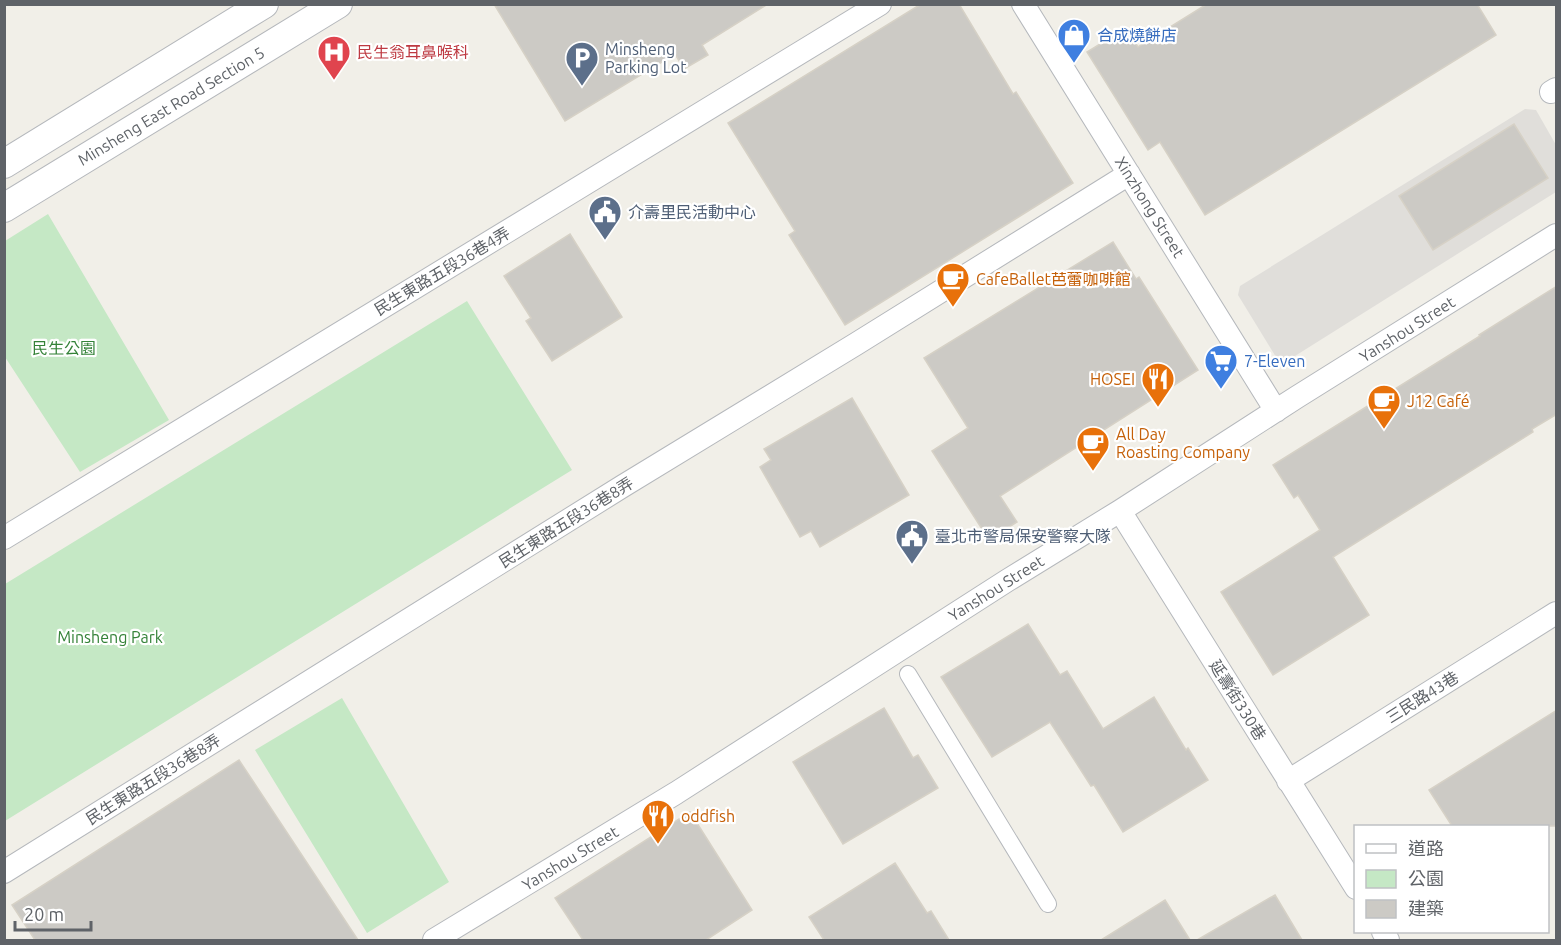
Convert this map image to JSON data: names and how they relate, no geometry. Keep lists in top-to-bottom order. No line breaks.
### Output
{"streets":{"street":["Minsheng East Road Section 5","Xinzhong Street","民生東路五段36巷4弄","Yanshou Street","民生東路五段36巷8弄","三民路43巷","延壽街330巷"]},"crossings":[["Xinzhong Street","Yanshou Street"],["Xinzhong Street","民生東路五段36巷8弄"],["Yanshou Street","延壽街330巷"],["三民路43巷","延壽街330巷"]],"parks":["民生公園","Minsheng Park"],"places":{"shop":["合成燒餅店"],"hospital":["民生翁耳鼻喉科"],"parking":["Minsheng Parking Lot"],"public building":["介壽里民活動中心","臺北市警局保安警察大隊"],"cafe":["CafeBallet芭蕾咖啡館","J12 Café","All Day Roasting Company"],"supermarket":["7-Eleven"],"restaurant":["HOSEI","oddfish"]},"legend":["道路","公園","建築"],"scale_bar":"20 m"}
